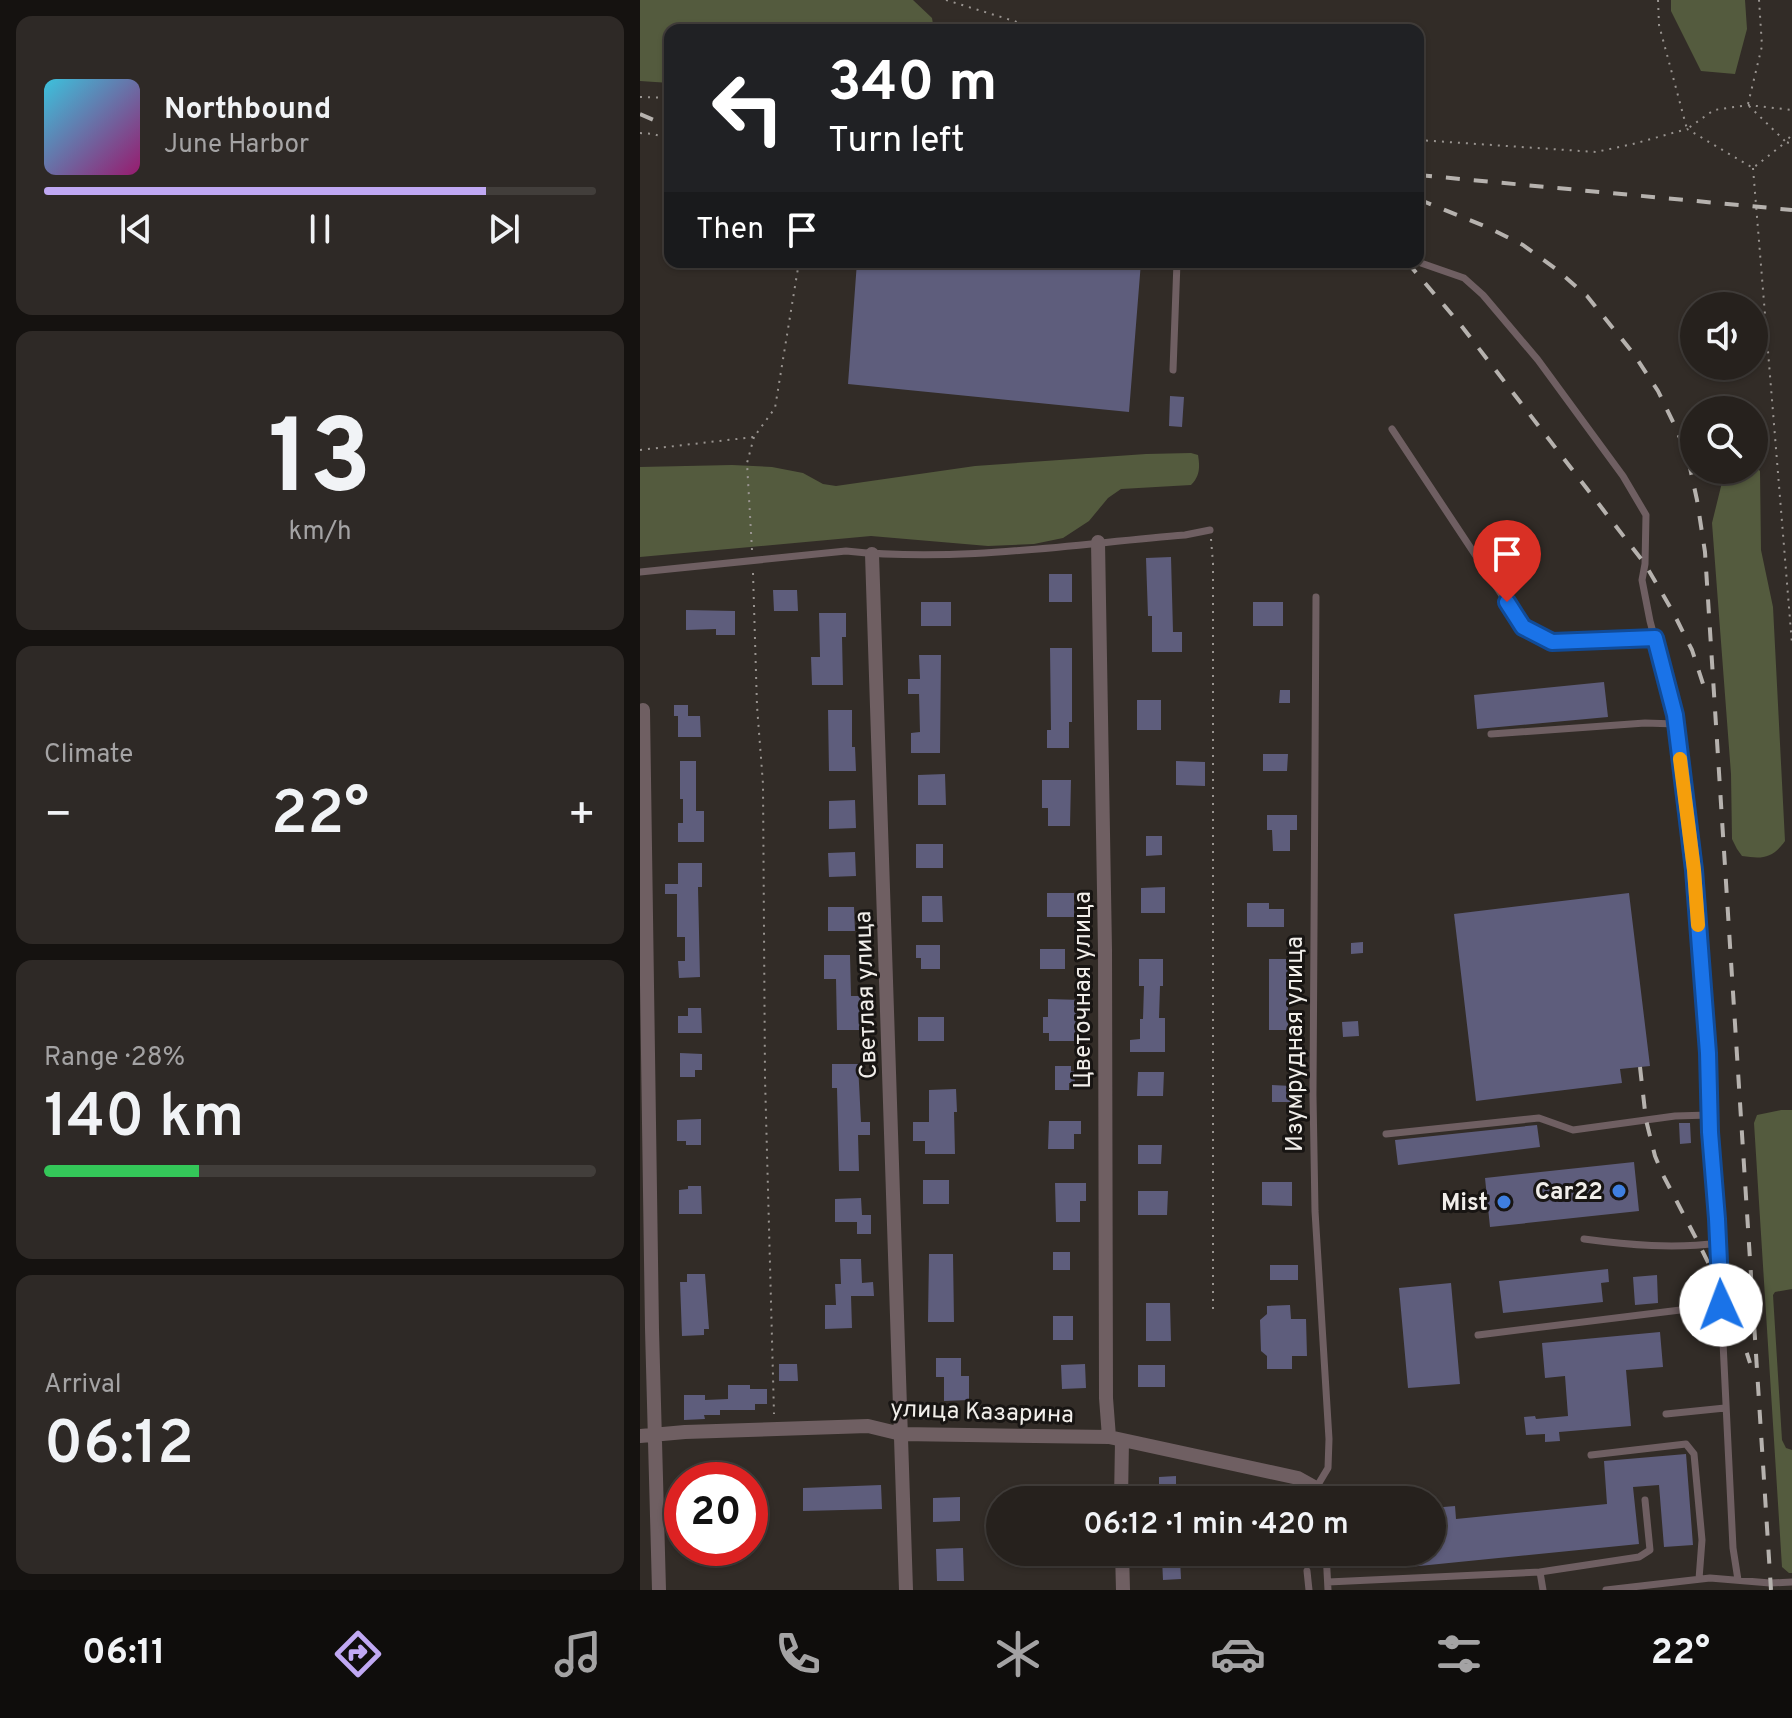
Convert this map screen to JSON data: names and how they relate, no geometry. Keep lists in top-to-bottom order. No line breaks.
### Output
{"streets":{"street":["Цветочная улица","Светлая улица","улица Казарина"],"lane":["Изумрудная улица"]},"crossings":[["Цветочная улица","улица Казарина"],["Светлая улица","улица Казарина"]],"places":["Car22","Mist"],"page":{"turn":["340 m","Turn left"],"song":["Northbound","June Harbor"],"then":"Then","tile":[["13","km/h"],"Climate",["Range · 28%","140 km"],["Arrival","06:12"]],"heat":["−","22°","+"],"limit":"20","trip":"06:12 · 1 min · 420 m","tabs":["06:11","22°"]}}
